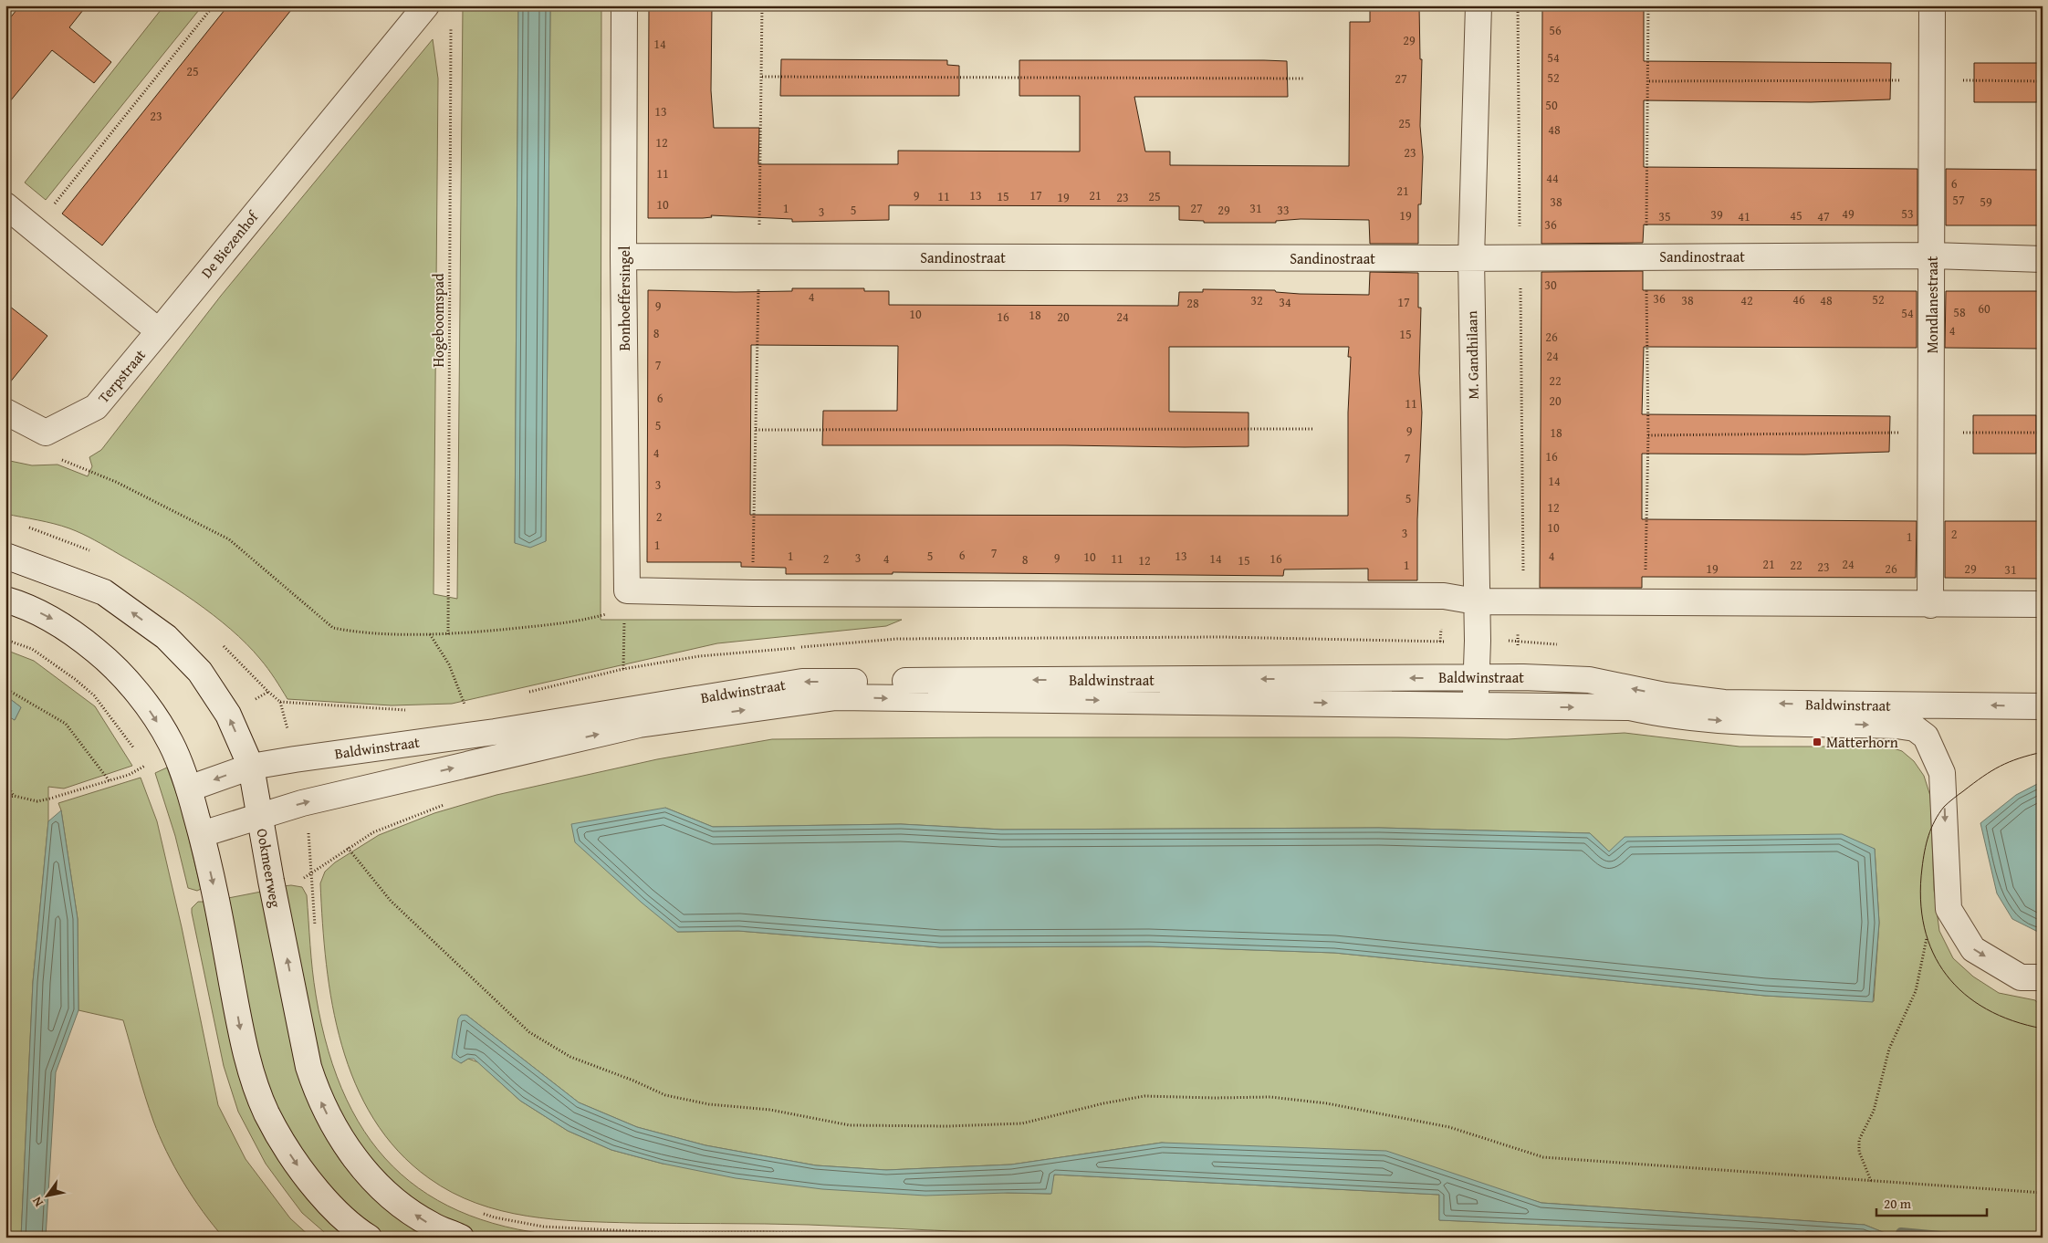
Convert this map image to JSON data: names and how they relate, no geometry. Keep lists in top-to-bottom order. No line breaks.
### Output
{"streets":{"street":["De Biezenhof","Sandinostraat","Bonhoeffersingel","Mondlanestraat","M. Gandhilaan","Terpstraat","Baldwinstraat","Ookmeerweg"],"path":["Hogeboomspad"]},"crossings":[["De Biezenhof","Terpstraat"],["Sandinostraat","Bonhoeffersingel"],["Sandinostraat","Mondlanestraat"],["Sandinostraat","M. Gandhilaan"],["M. Gandhilaan","Baldwinstraat"],["Baldwinstraat","Ookmeerweg"]],"places":{"transit":["Matterhorn"]},"house_numbers":["56","29","14","54","25","52","27","50","13","23","25","48","12","23","11","44","6","21","9","13","17","21","11","15","25","19","23","57","38","59","10","1","27","31","5","29","33","3","49","53","39","19","45","35","41","47","36","30","4","36","46","52","32","38","42","48","34","17","28","9","60","58","54","10","18","16","20","24","4","8","15","26","24","7","22","6","20","11","5","9","18","4","16","7","14","3","5","12","2","10","3","2","1","1","7","6","1","5","13","4","10","3","9","2","4","11","14","16","8","12","15","21","24","1","22","23","19","26","29","31"],"scale_bar":"20 m","north":"bottom left"}
